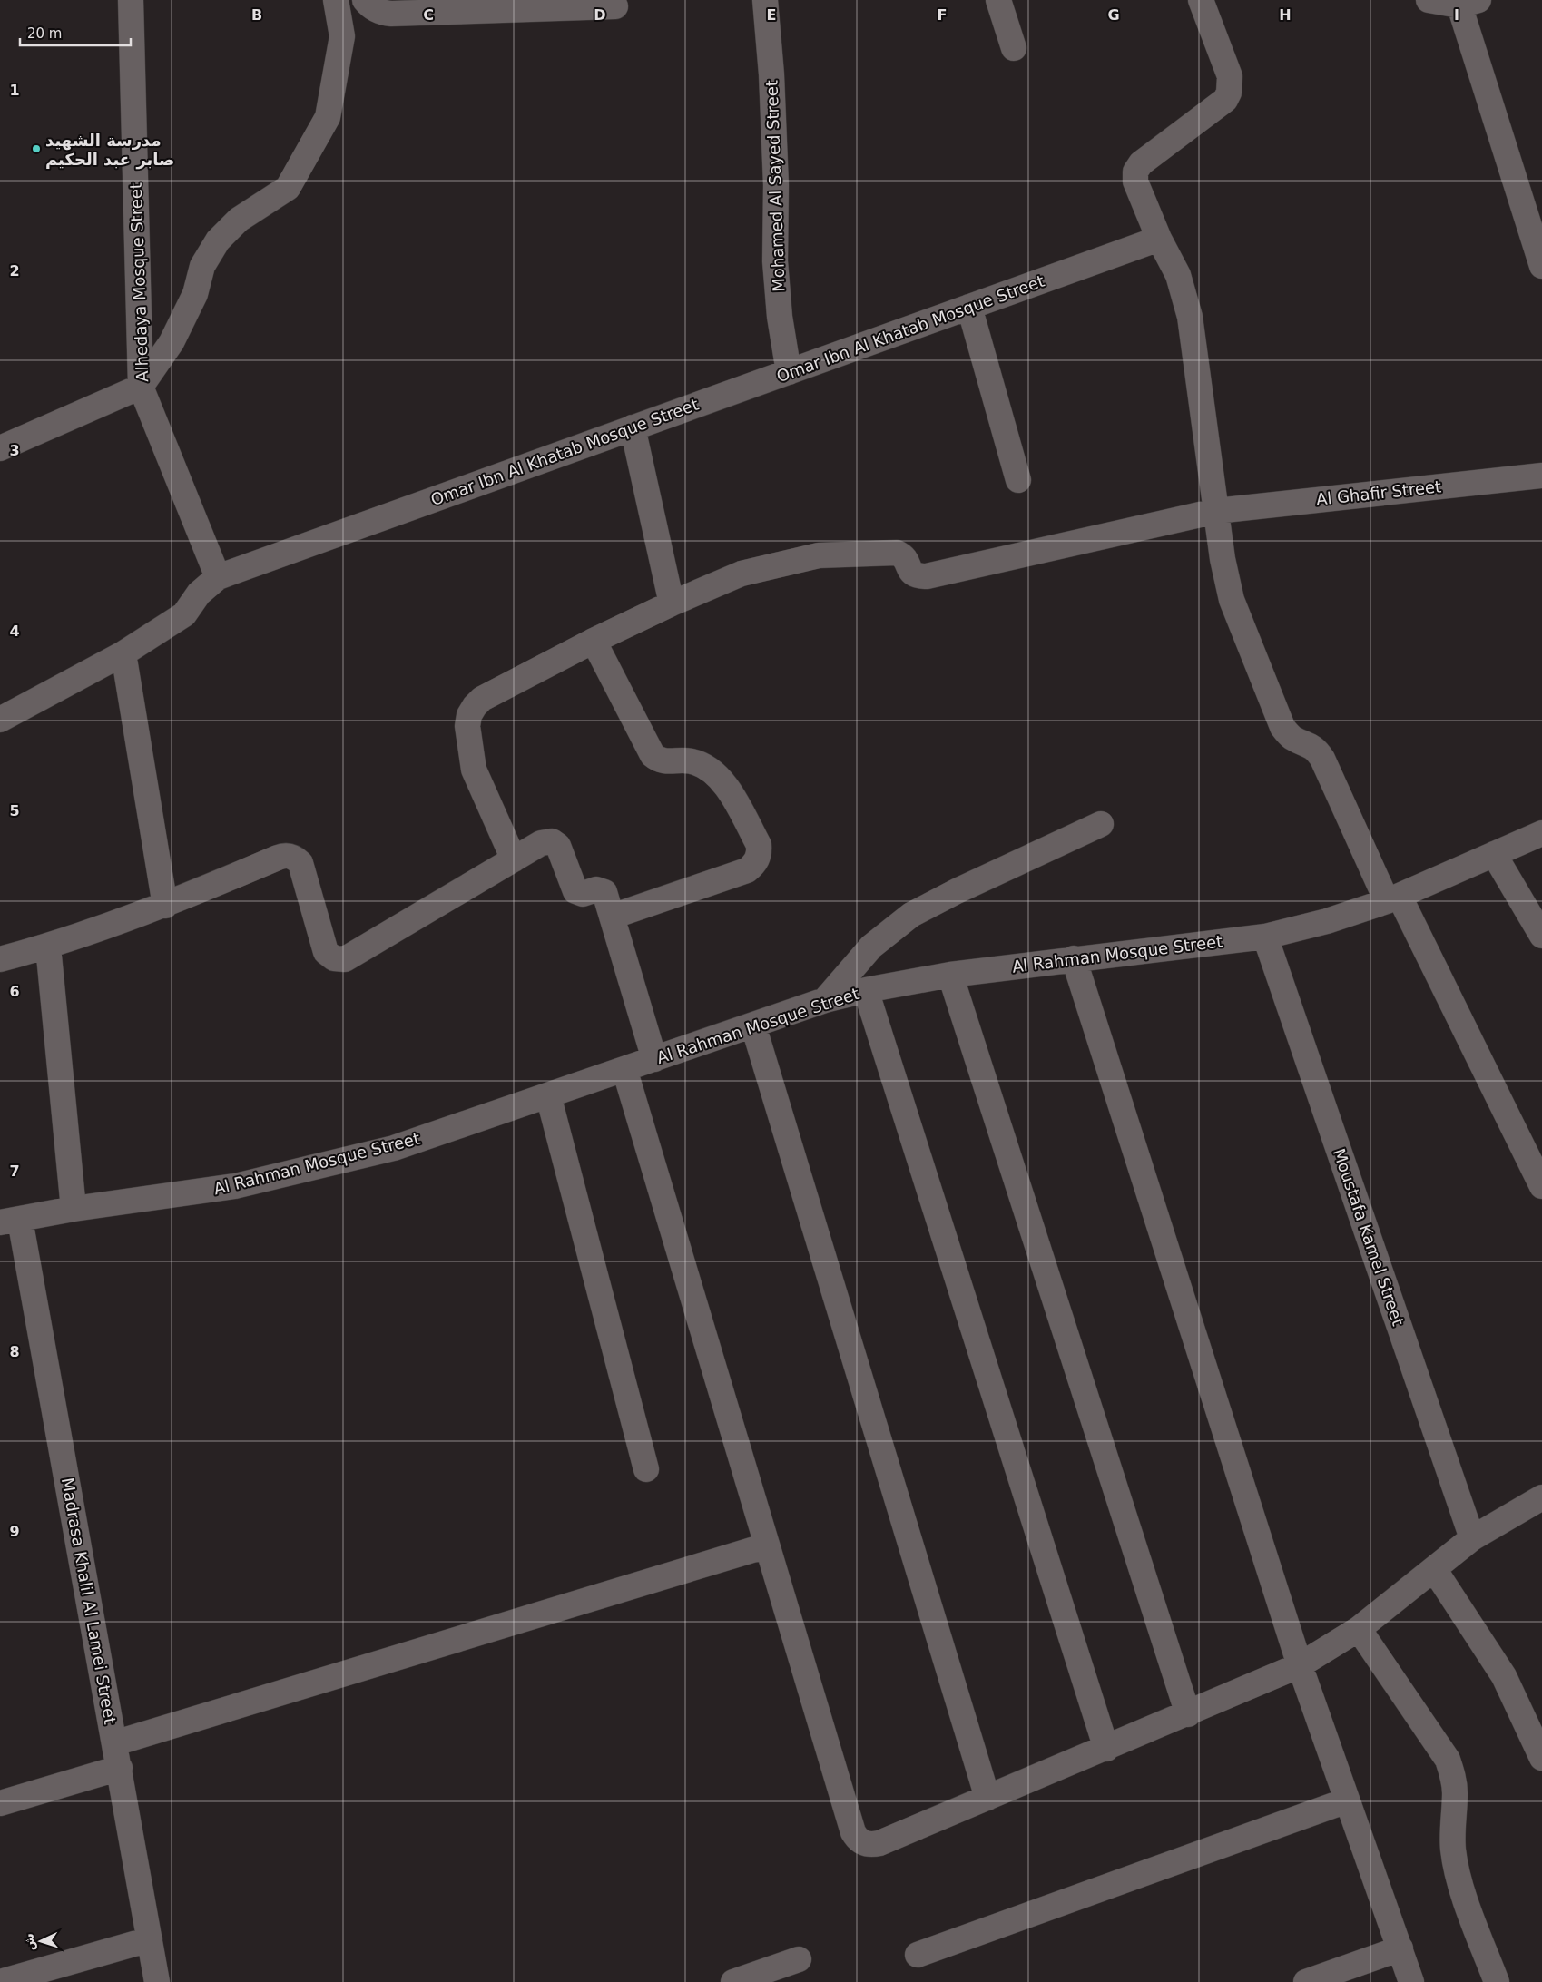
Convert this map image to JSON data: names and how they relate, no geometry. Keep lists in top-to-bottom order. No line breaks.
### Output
{"streets":{"street":["Mohamed Al Sayed Street","Alhedaya Mosque Street","Omar Ibn Al Khatab Mosque Street","Al Ghafir Street","Al Rahman Mosque Street","Moustafa Kamel Street","Madrasa Khalil Al Lamei Street"]},"crossings":[["Mohamed Al Sayed Street","Omar Ibn Al Khatab Mosque Street"],["Alhedaya Mosque Street","Omar Ibn Al Khatab Mosque Street"],["Al Rahman Mosque Street","Moustafa Kamel Street"],["Al Rahman Mosque Street","Madrasa Khalil Al Lamei Street"]],"places":["مدرسة الشهيد صابر عبد الحكيم"],"scale_bar":"20 m","north":"left","grid":{"columns":["B","C","D","E","F","G","H","I"],"rows":["1","2","3","4","5","6","7","8","9"]}}
